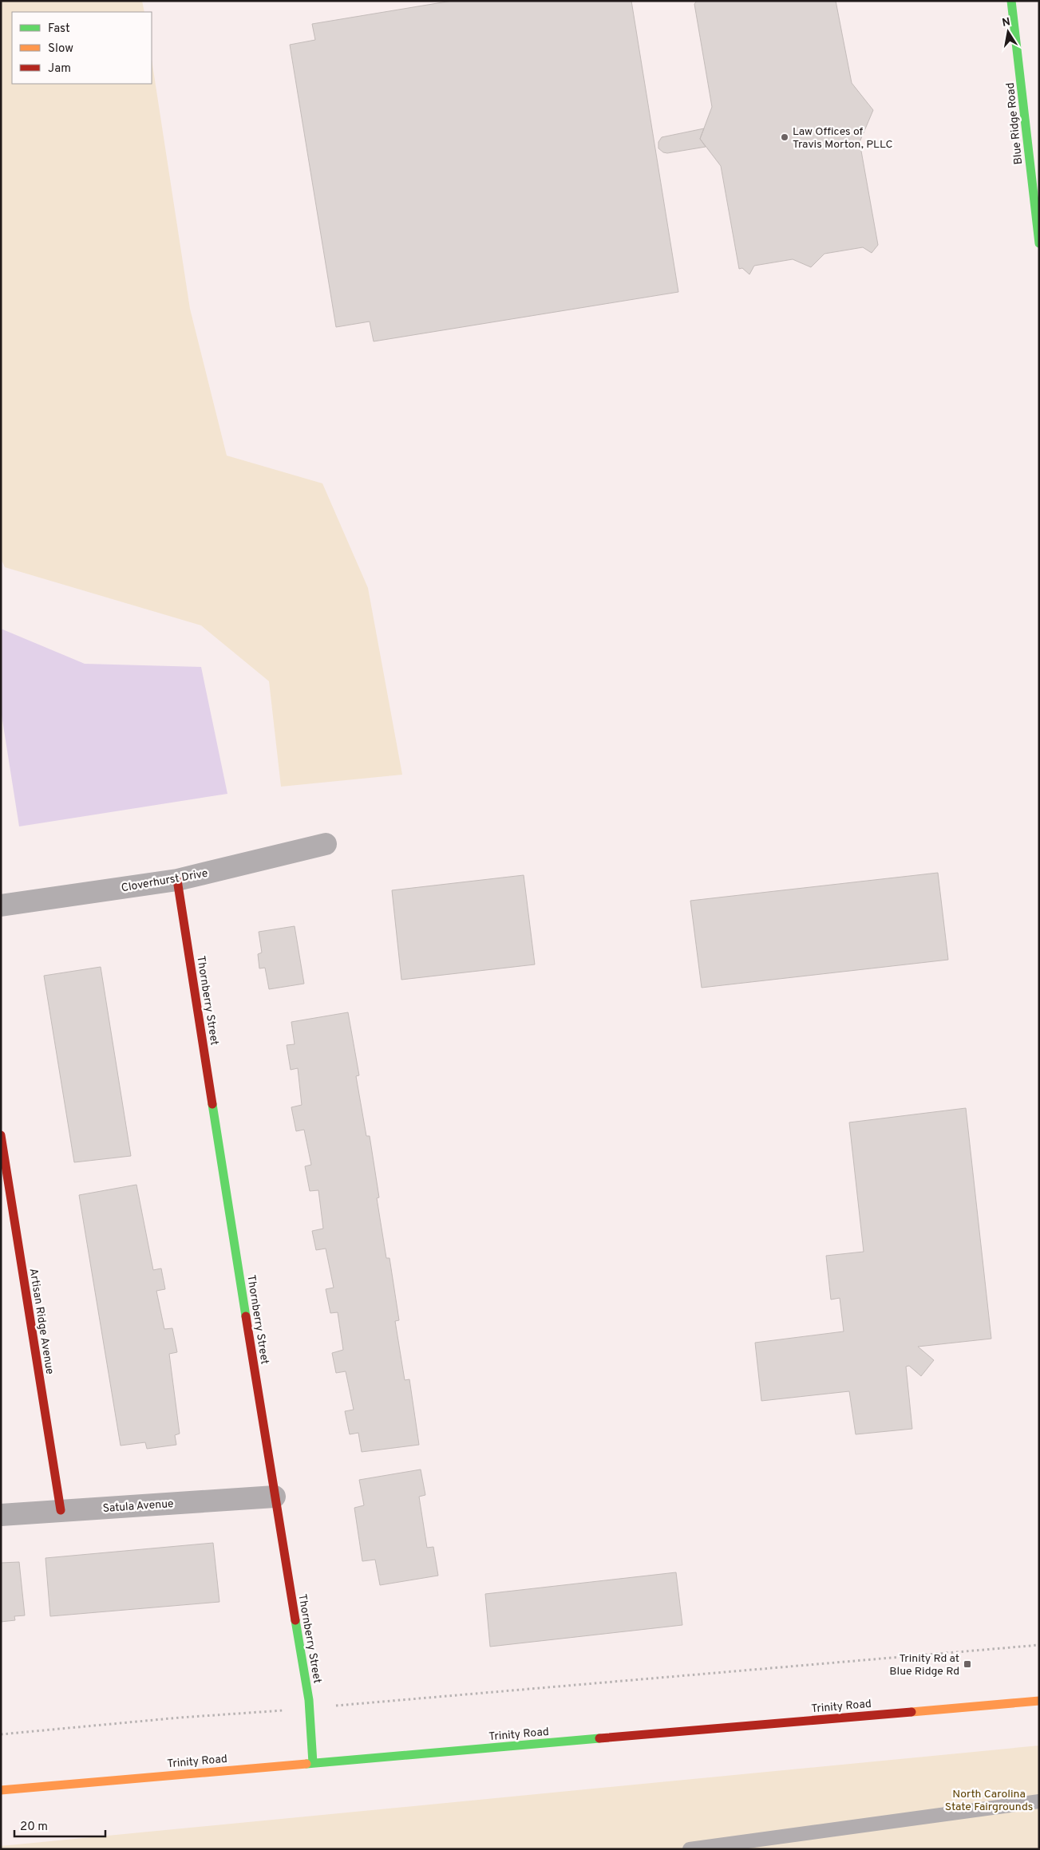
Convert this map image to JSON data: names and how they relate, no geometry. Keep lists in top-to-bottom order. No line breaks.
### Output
{"streets":{"main road":["Blue Ridge Road","Thornberry Street","Artisan Ridge Avenue","Trinity Road"],"street":["Cloverhurst Drive","Satula Avenue"]},"crossings":[["Cloverhurst Drive","Thornberry Street"],["Thornberry Street","Satula Avenue"],["Thornberry Street","Trinity Road"],["Artisan Ridge Avenue","Satula Avenue"]],"parks":["North Carolina State Fairgrounds"],"places":{"other":["Law Offices of Travis Morton, PLLC"],"transit":["Trinity Rd at Blue Ridge Rd"]},"legend":["Fast","Slow","Jam"],"scale_bar":"20 m","north":"top"}
